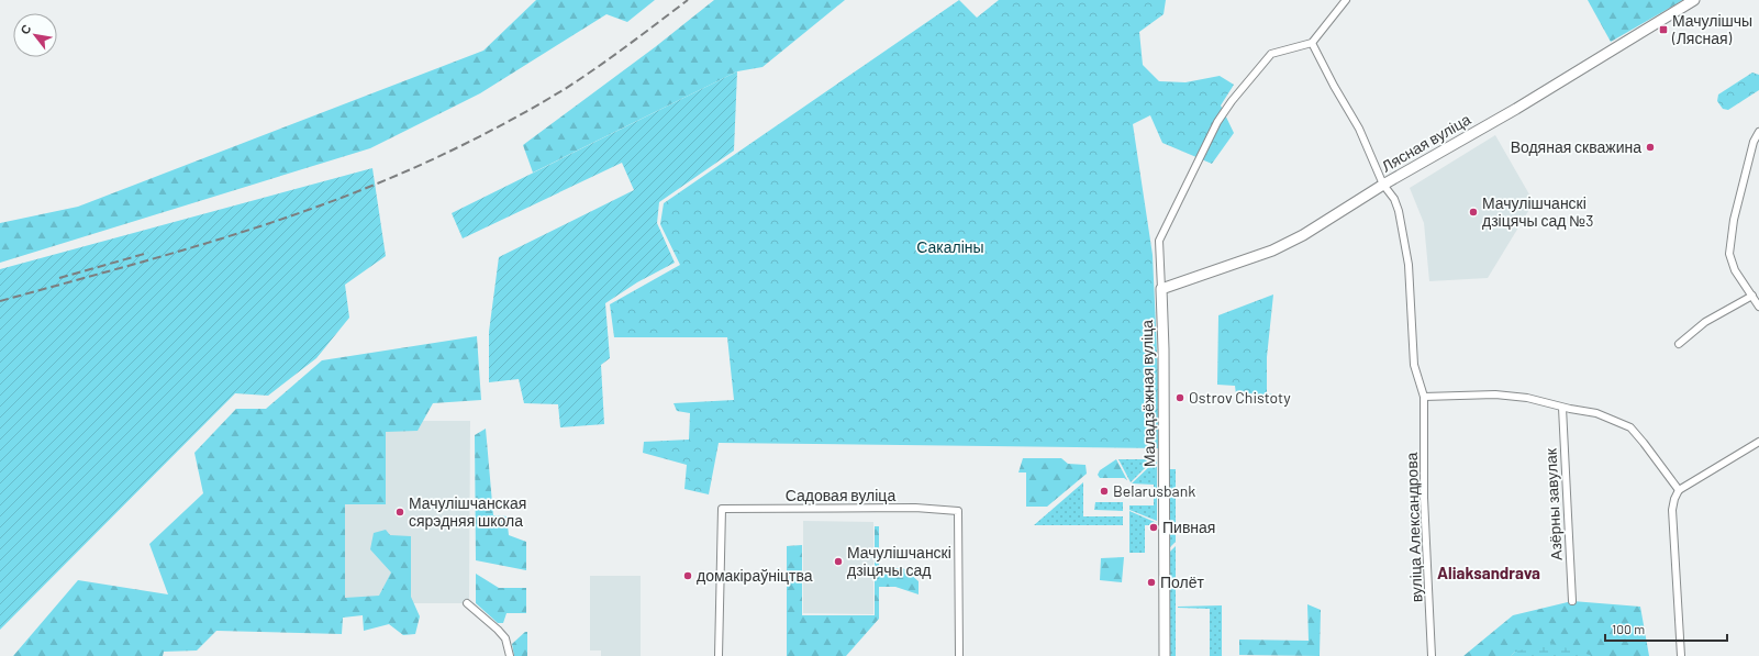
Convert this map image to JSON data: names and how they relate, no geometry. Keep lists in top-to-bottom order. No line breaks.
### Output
{"streets":{"main road":["Лясная вуліца","Маладзёжная вуліца"],"street":["Садовая вуліца","Азёрны завулак","вуліца Александрова"]},"crossings":[["Лясная вуліца","Маладзёжная вуліца"],["Лясная вуліца","вуліца Александрова"]],"districts":["Aliaksandrava"],"parks":["Сакаліны"],"places":{"transit":["Мачулішчы (Лясная)"],"other":["Водяная скважина","Мачулішчанскі дзіцячы сад №3","Ostrov Chistoty","Belarusbank","Мачулішчанская сярэдняя школа","Пивная","Мачулішчанскі дзіцячы сад","домакіраўніцтва","Полёт"]},"scale_bar":"100 m","north":"top left"}
